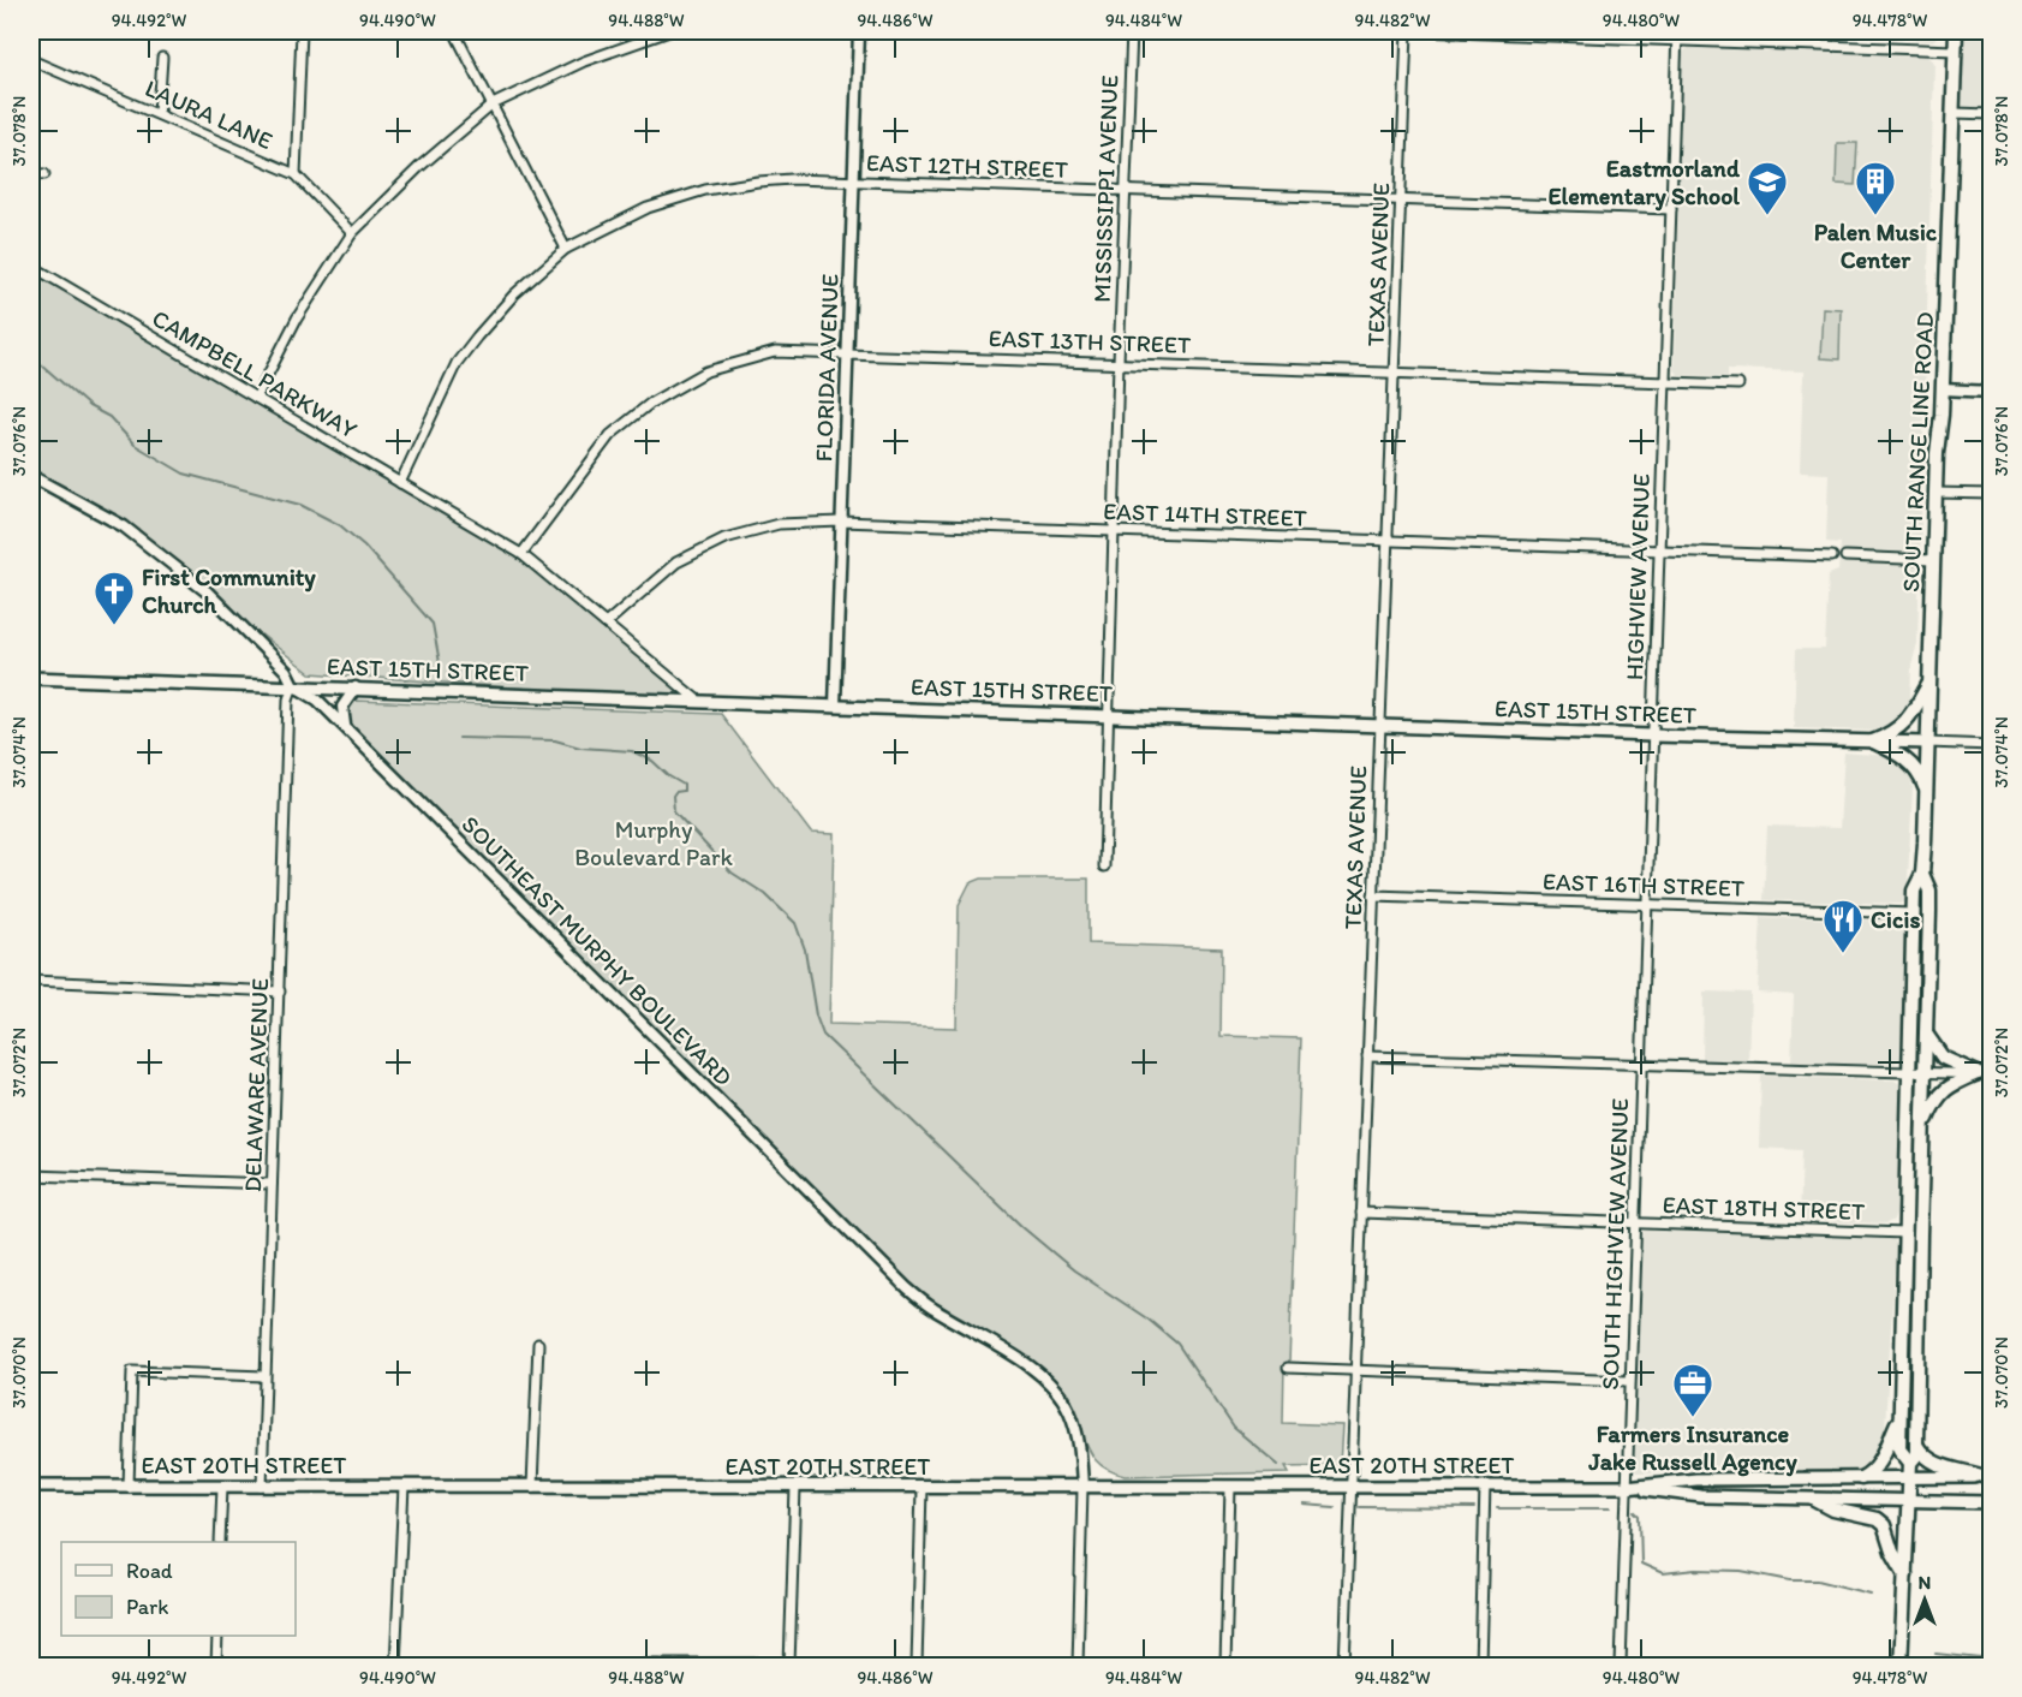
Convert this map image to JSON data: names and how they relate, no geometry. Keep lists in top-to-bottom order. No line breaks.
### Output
{"streets":{"main road":["SOUTH RANGE LINE ROAD","EAST 15TH STREET","EAST 20TH STREET"],"street":["LAURA LANE","EAST 12TH STREET","MISSISSIPPI AVENUE","TEXAS AVENUE","EAST 13TH STREET","FLORIDA AVENUE","CAMPBELL PARKWAY","EAST 14TH STREET","HIGHVIEW AVENUE","EAST 16TH STREET","SOUTHEAST MURPHY BOULEVARD","DELAWARE AVENUE","EAST 18TH STREET","SOUTH HIGHVIEW AVENUE"]},"crossings":[["EAST 12TH STREET","MISSISSIPPI AVENUE"],["EAST 12TH STREET","TEXAS AVENUE"],["EAST 12TH STREET","FLORIDA AVENUE"],["EAST 12TH STREET","CAMPBELL PARKWAY"],["EAST 12TH STREET","HIGHVIEW AVENUE"],["MISSISSIPPI AVENUE","EAST 13TH STREET"],["MISSISSIPPI AVENUE","EAST 14TH STREET"],["MISSISSIPPI AVENUE","EAST 15TH STREET"],["TEXAS AVENUE","EAST 13TH STREET"],["TEXAS AVENUE","EAST 14TH STREET"],["TEXAS AVENUE","EAST 15TH STREET"],["TEXAS AVENUE","EAST 16TH STREET"],["TEXAS AVENUE","EAST 18TH STREET"],["TEXAS AVENUE","EAST 20TH STREET"],["EAST 13TH STREET","FLORIDA AVENUE"],["EAST 13TH STREET","CAMPBELL PARKWAY"],["EAST 13TH STREET","HIGHVIEW AVENUE"],["FLORIDA AVENUE","EAST 14TH STREET"],["FLORIDA AVENUE","EAST 15TH STREET"],["CAMPBELL PARKWAY","EAST 14TH STREET"],["CAMPBELL PARKWAY","EAST 15TH STREET"],["SOUTH RANGE LINE ROAD","EAST 15TH STREET"],["SOUTH RANGE LINE ROAD","EAST 16TH STREET"],["SOUTH RANGE LINE ROAD","EAST 18TH STREET"],["SOUTH RANGE LINE ROAD","EAST 20TH STREET"],["EAST 14TH STREET","HIGHVIEW AVENUE"],["HIGHVIEW AVENUE","EAST 15TH STREET"],["HIGHVIEW AVENUE","SOUTH HIGHVIEW AVENUE"],["EAST 15TH STREET","SOUTHEAST MURPHY BOULEVARD"],["EAST 15TH STREET","DELAWARE AVENUE"],["EAST 15TH STREET","SOUTH HIGHVIEW AVENUE"],["EAST 16TH STREET","SOUTH HIGHVIEW AVENUE"],["SOUTHEAST MURPHY BOULEVARD","DELAWARE AVENUE"],["SOUTHEAST MURPHY BOULEVARD","EAST 20TH STREET"],["DELAWARE AVENUE","EAST 20TH STREET"],["EAST 18TH STREET","SOUTH HIGHVIEW AVENUE"],["SOUTH HIGHVIEW AVENUE","EAST 20TH STREET"]],"parks":["Murphy Boulevard Park"],"places":{"school or university":["Eastmorland Elementary School"],"building":["Palen Music Center"],"church":["First Community Church"],"restaurant":["Cicis"],"office":["Farmers Insurance Jake Russell Agency"]},"legend":["Road","Park"],"north":"top","coordinates":["94.492°W","94.490°W","94.488°W","94.486°W","94.484°W","94.482°W","94.480°W","94.478°W","37.078°N","37.076°N","37.074°N","37.072°N","37.070°N"]}
